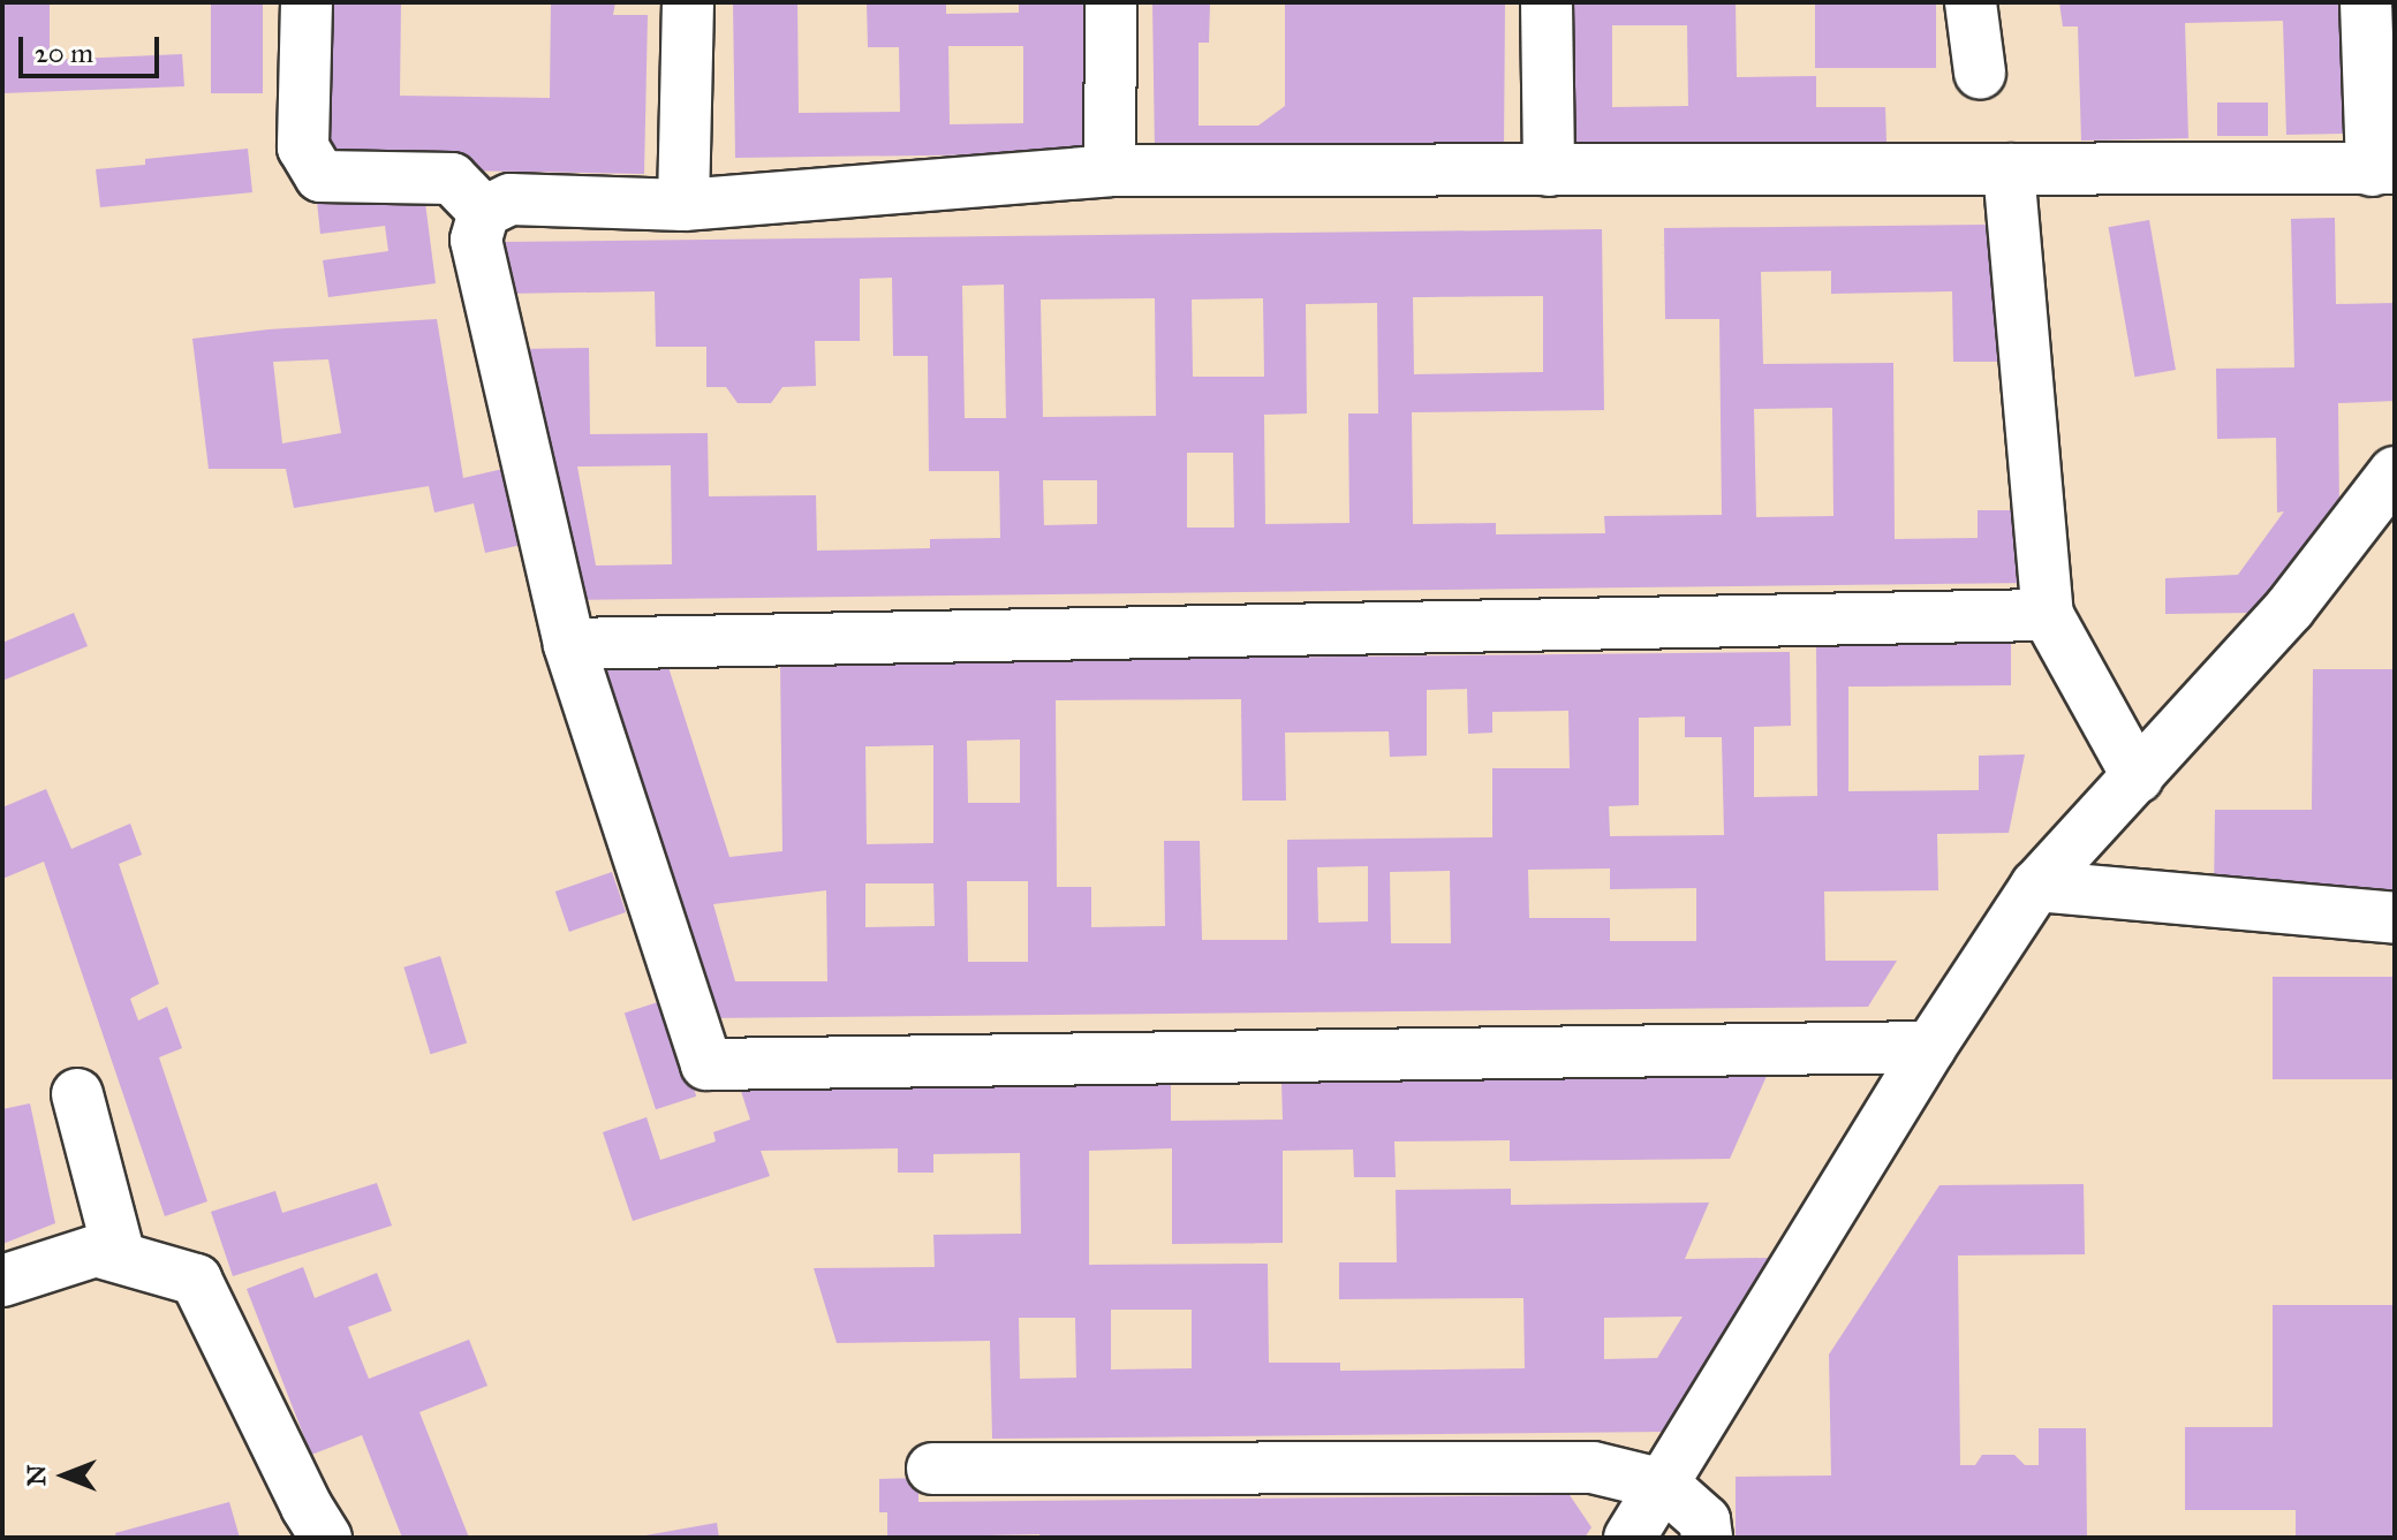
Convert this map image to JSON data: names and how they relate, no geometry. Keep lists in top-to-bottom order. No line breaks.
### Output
{"scale_bar":"20 m","north":"left"}
